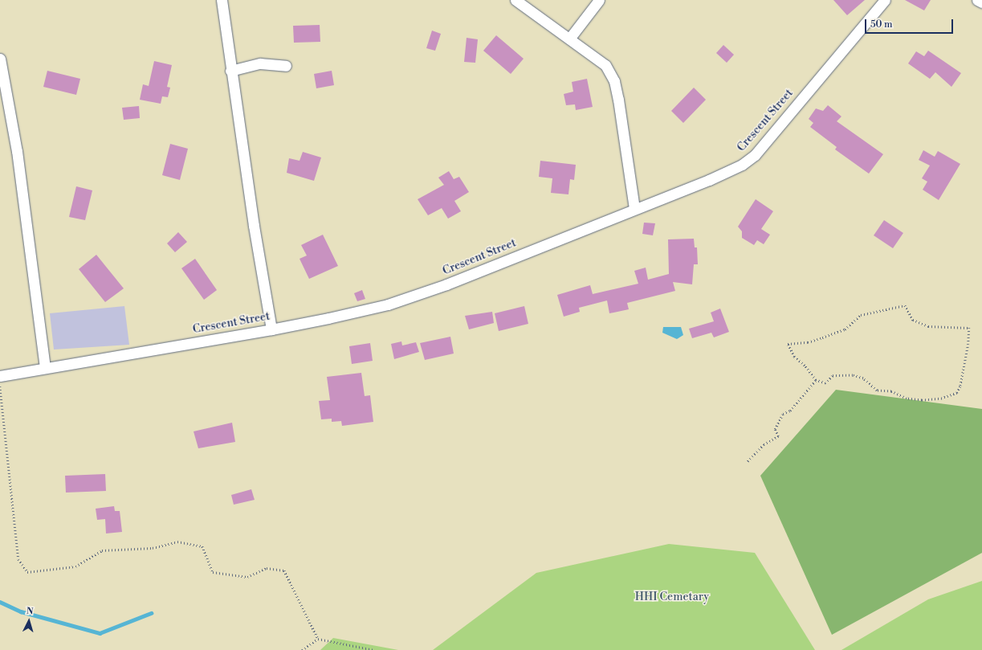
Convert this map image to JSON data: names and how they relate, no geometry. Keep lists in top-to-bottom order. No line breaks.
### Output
{"streets":{"street":["Crescent Street"]},"parks":["HHI Cemetary"],"scale_bar":"50 m","north":"top"}
